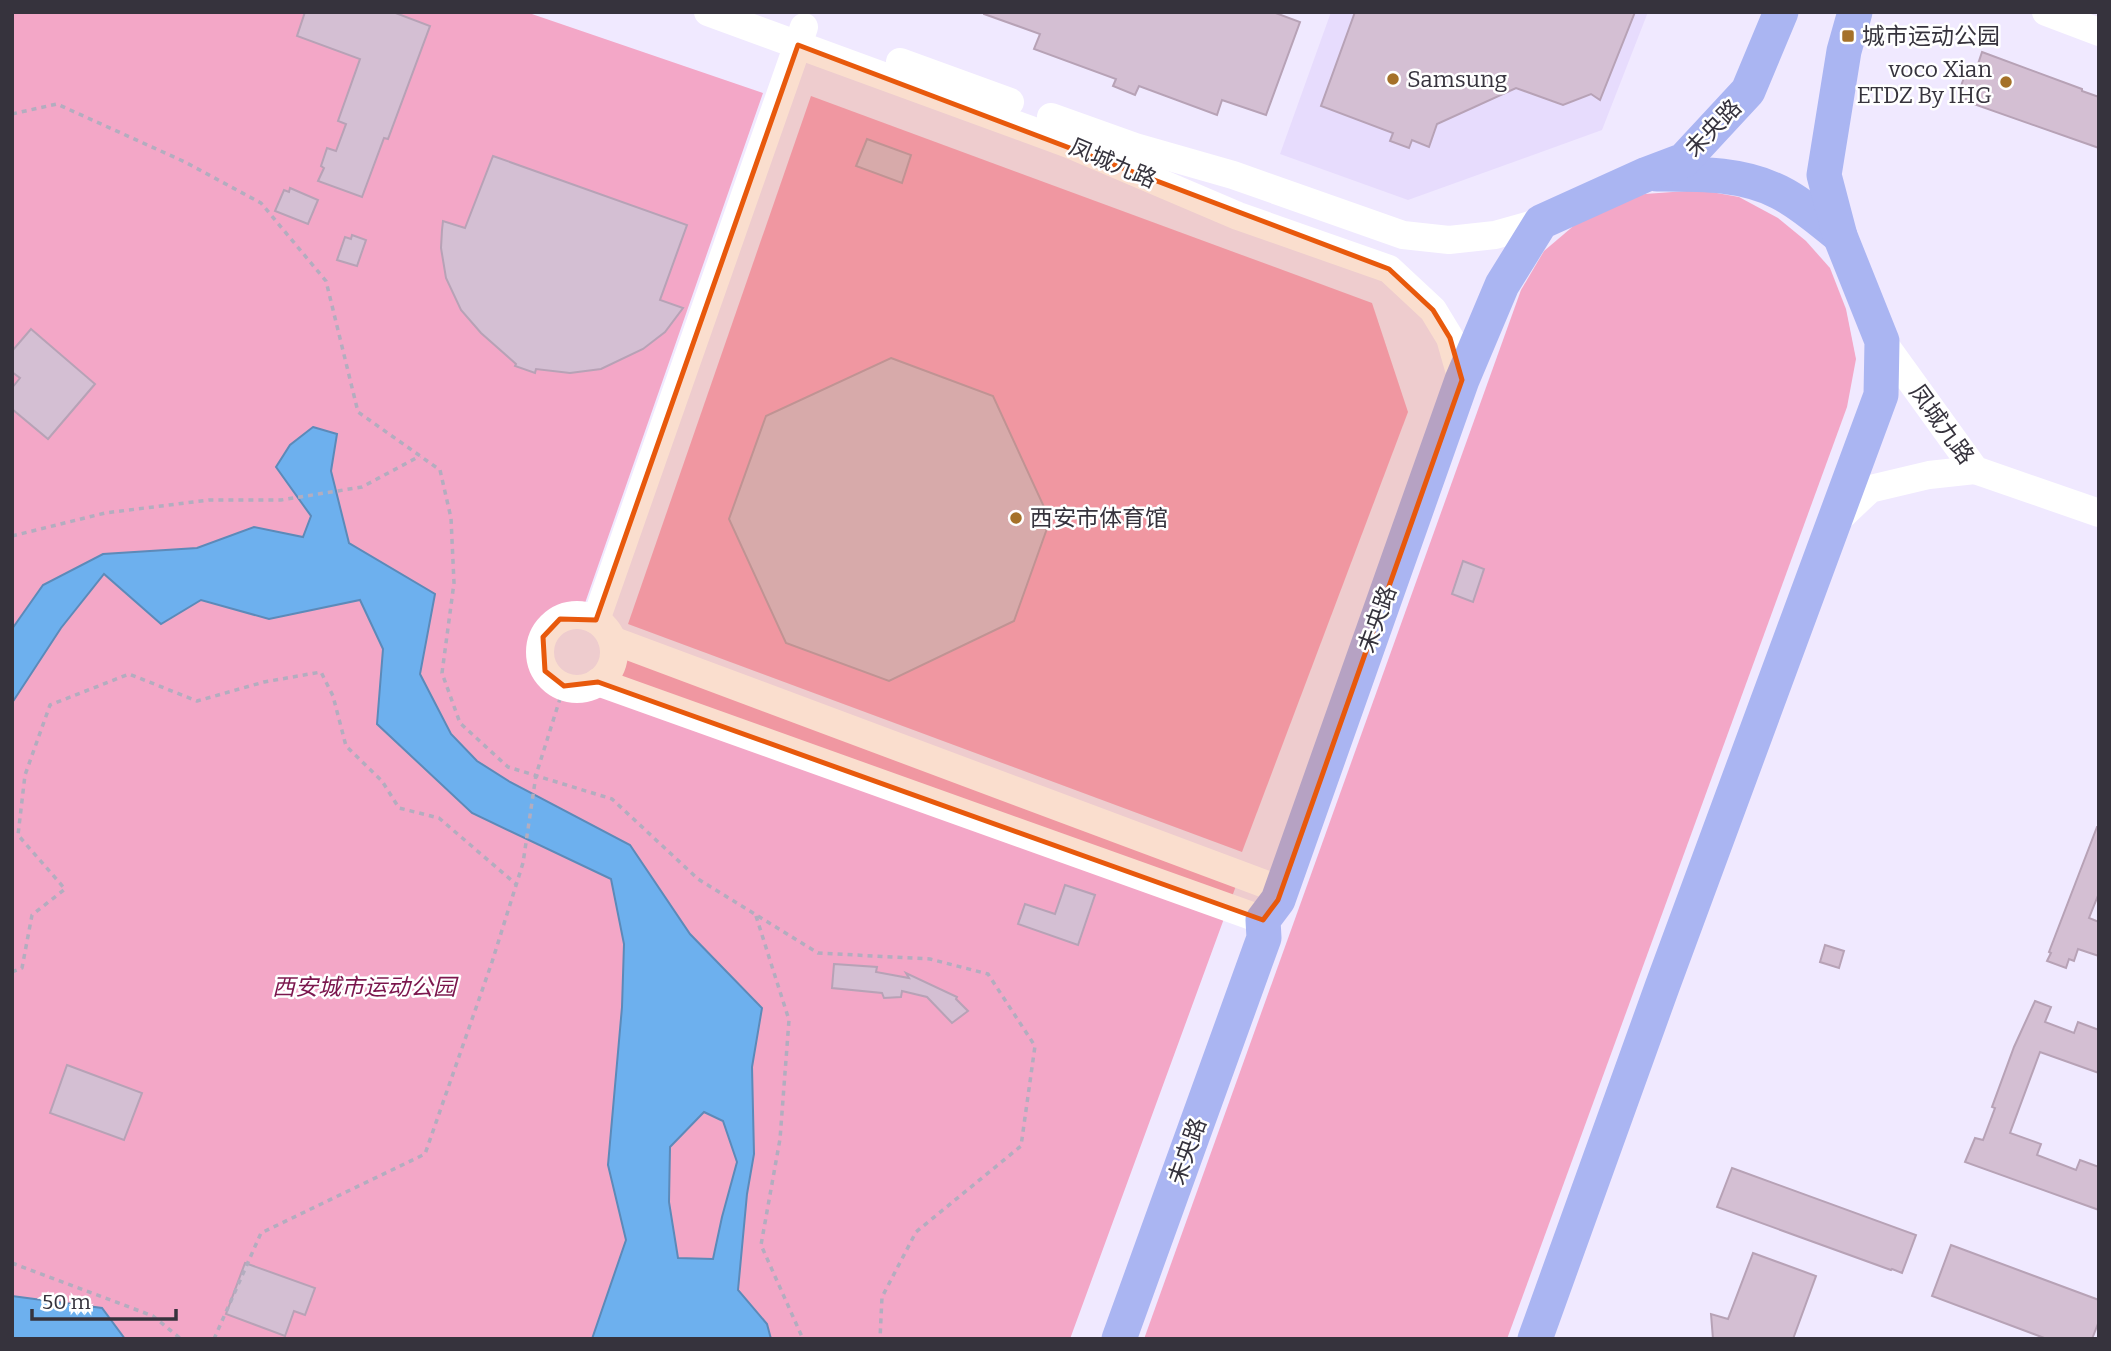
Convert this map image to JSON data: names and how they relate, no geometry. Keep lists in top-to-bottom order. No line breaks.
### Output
{"streets":{"main road":["未央路"],"street":["凤城九路"]},"crossings":[["未央路","凤城九路"]],"parks":["西安城市运动公园"],"places":{"transit":["城市运动公园"],"other":["Samsung","voco Xian ETDZ By IHG","西安市体育馆"]},"scale_bar":"50 m"}
